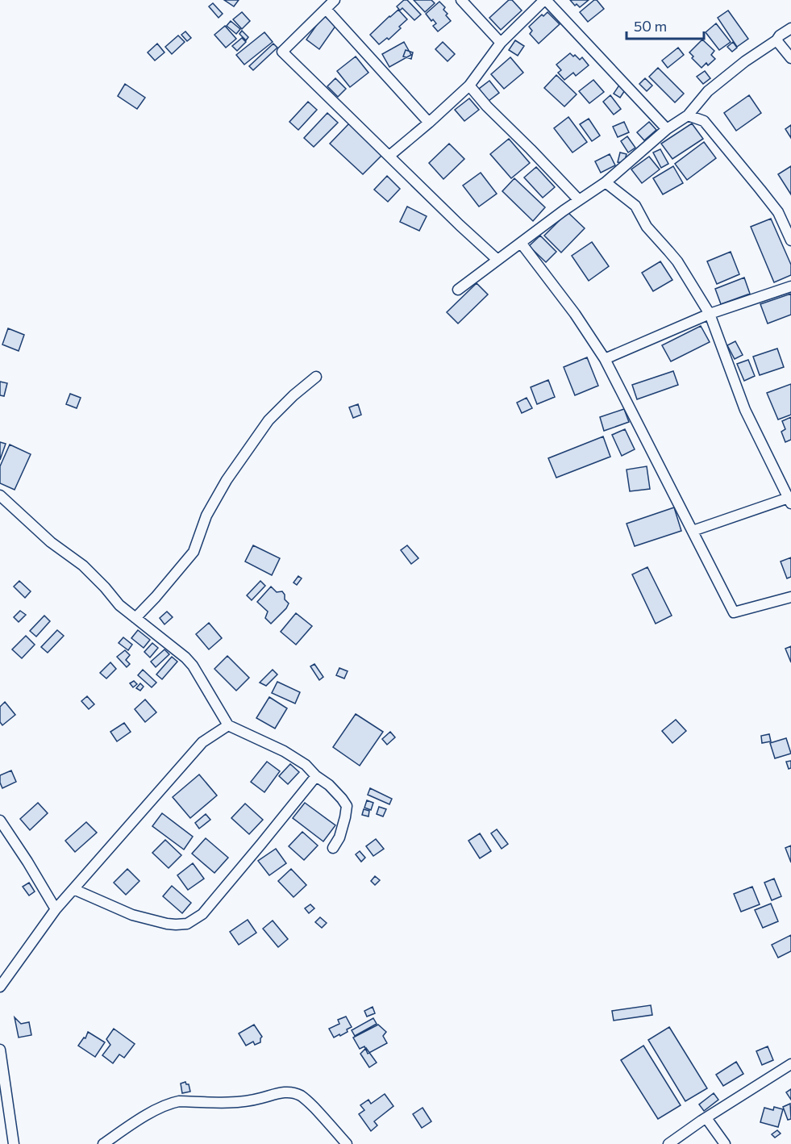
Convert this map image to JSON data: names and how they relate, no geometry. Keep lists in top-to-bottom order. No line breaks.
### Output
{"scale_bar":"50 m"}
